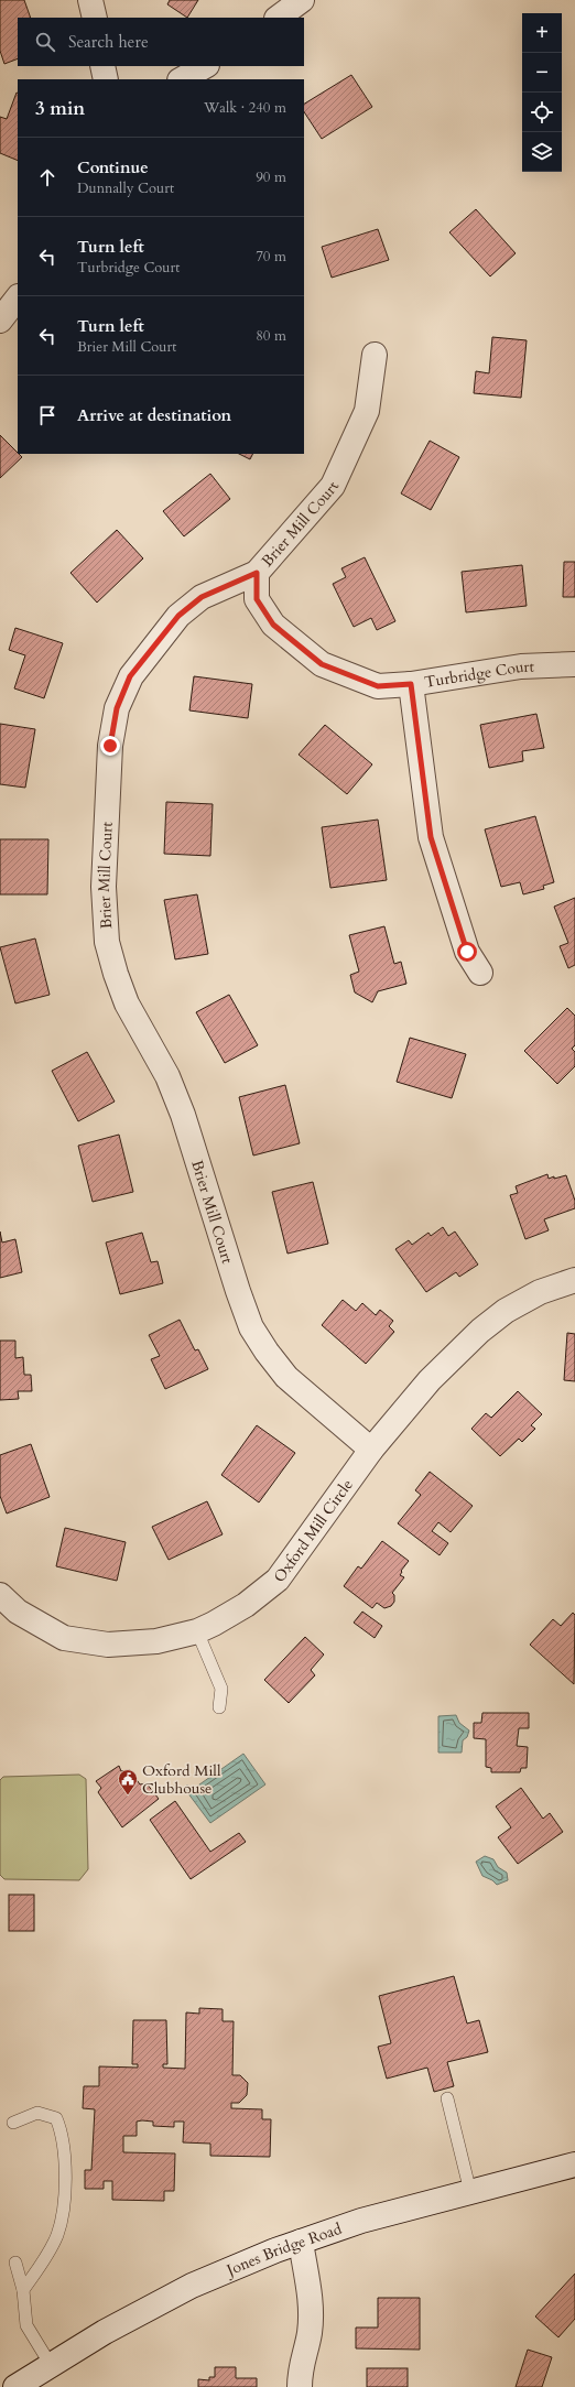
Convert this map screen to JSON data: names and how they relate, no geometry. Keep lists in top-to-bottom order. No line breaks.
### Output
{"streets":{"street":["Brier Mill Court","Turbridge Court","Oxford Mill Circle","Jones Bridge Road"]},"crossings":[["Brier Mill Court","Turbridge Court"],["Brier Mill Court","Oxford Mill Circle"]],"places":{"public building":["Oxford Mill Clubhouse"]},"page":{"map_buttons":["+","−"],"search":"Search here","heading":["3 min","Walk · 240 m"],"list":[["Continue","Dunnally Court","90 m"],["Turn left","Turbridge Court","70 m"],["Turn left","Brier Mill Court","80 m"],"Arrive at destination"]}}
